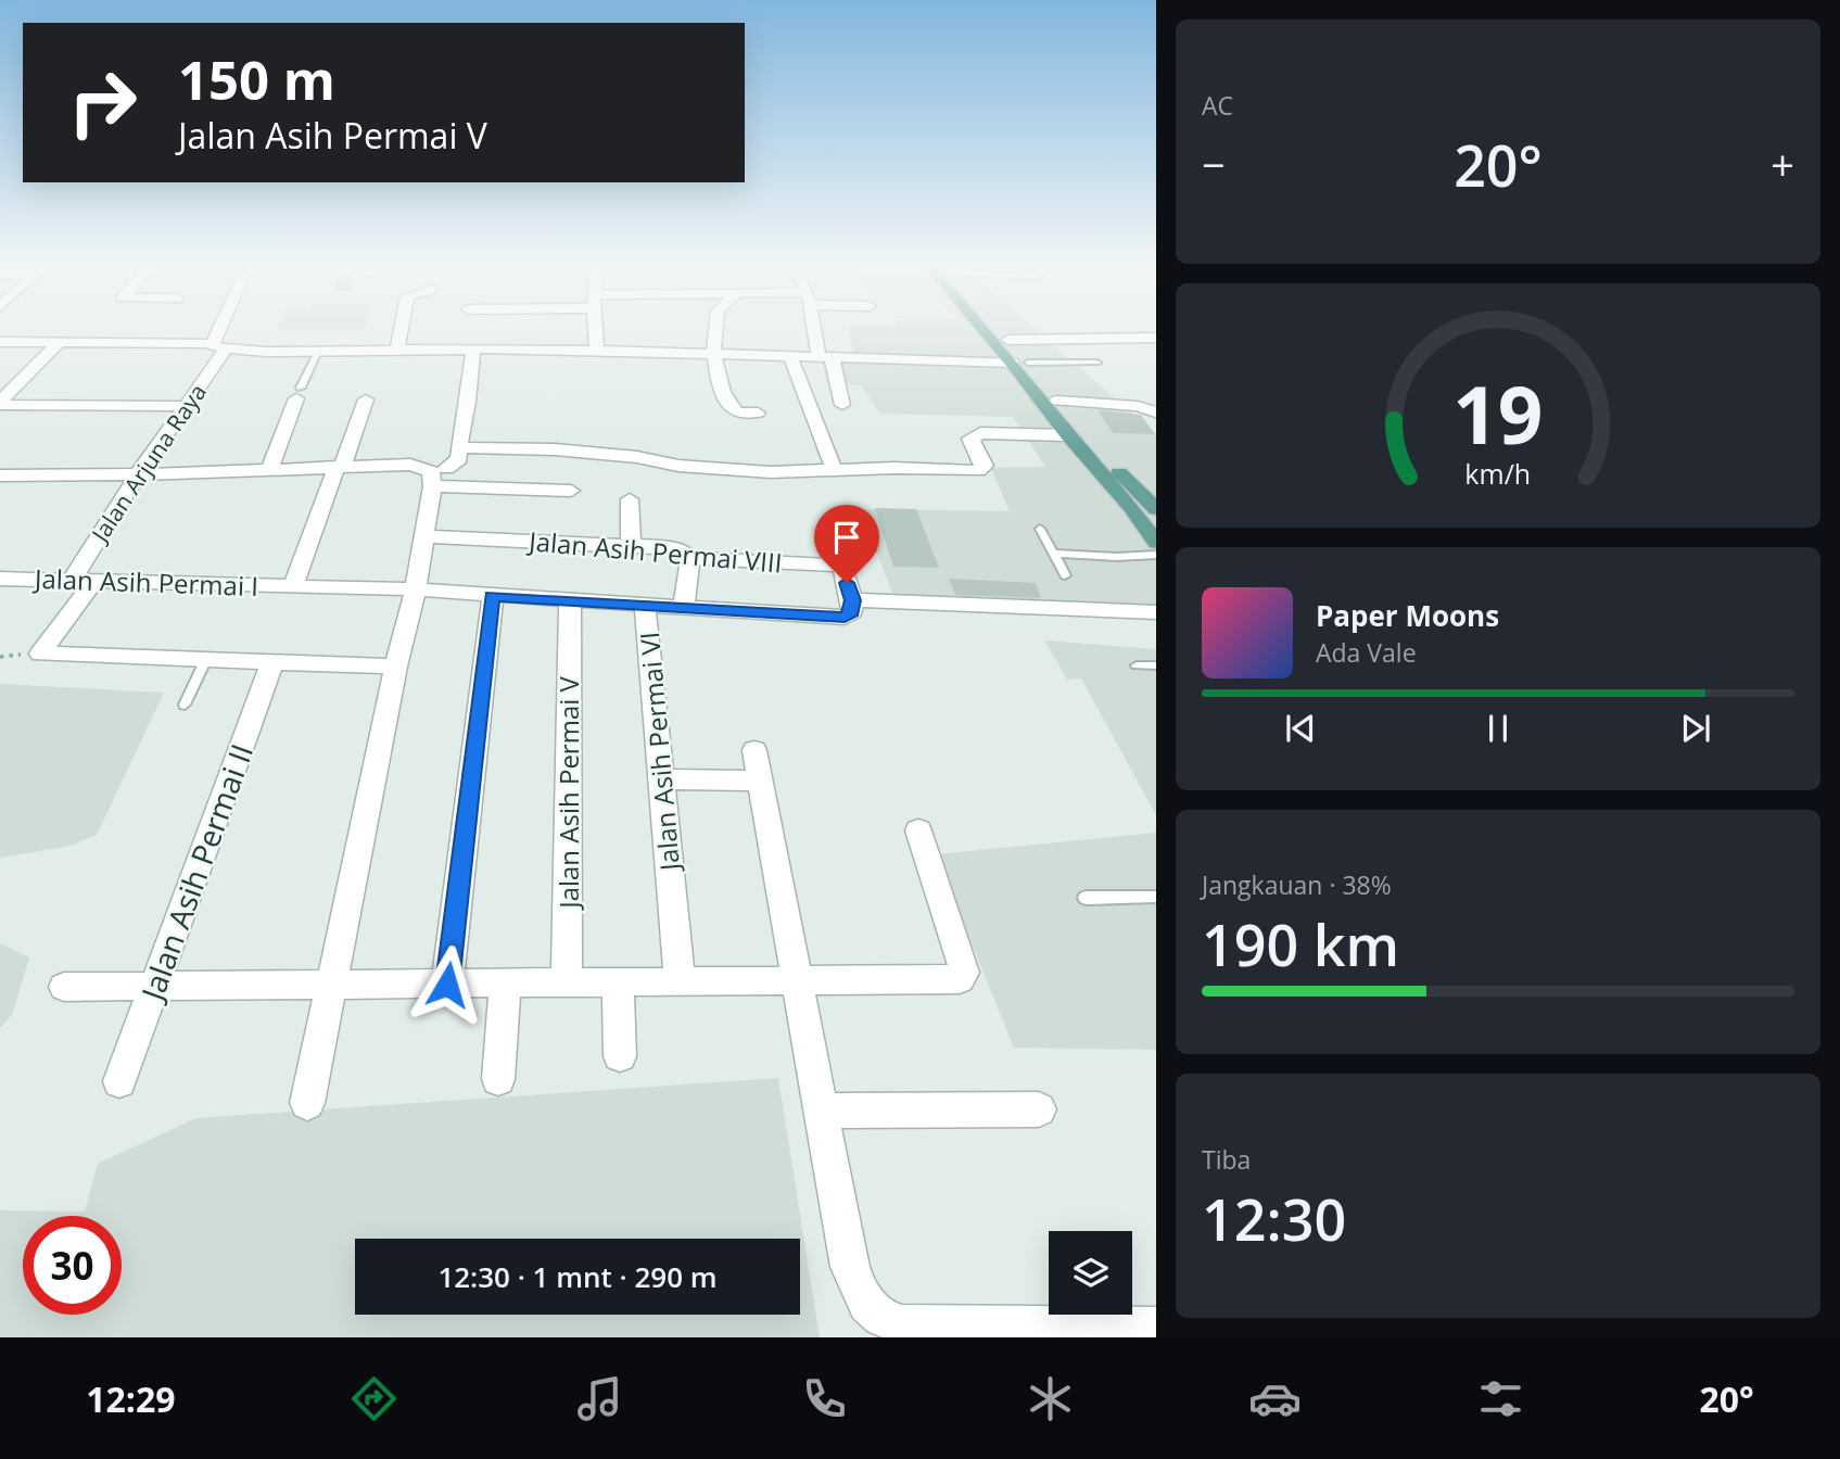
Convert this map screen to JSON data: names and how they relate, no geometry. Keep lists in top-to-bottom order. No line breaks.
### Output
{"streets":{"street":["Jalan Arjuna Raya","Jalan Asih Permai VIII","Jalan Asih Permai I","Jalan Asih Permai VI","Jalan Asih Permai V","Jalan Asih Permai II"]},"crossings":[["Jalan Arjuna Raya","Jalan Asih Permai I"]],"page":{"tile":["AC",["Jangkauan · 38%","190 km"],["Tiba","12:30"]],"turn":["150 m","Jalan Asih Permai V"],"heat":["−","20°","+"],"song":["Paper Moons","Ada Vale"],"limit":"30","trip":"12:30 · 1 mnt · 290 m","tabs":["12:29","20°"],"gauge":["19","km/h"]}}
